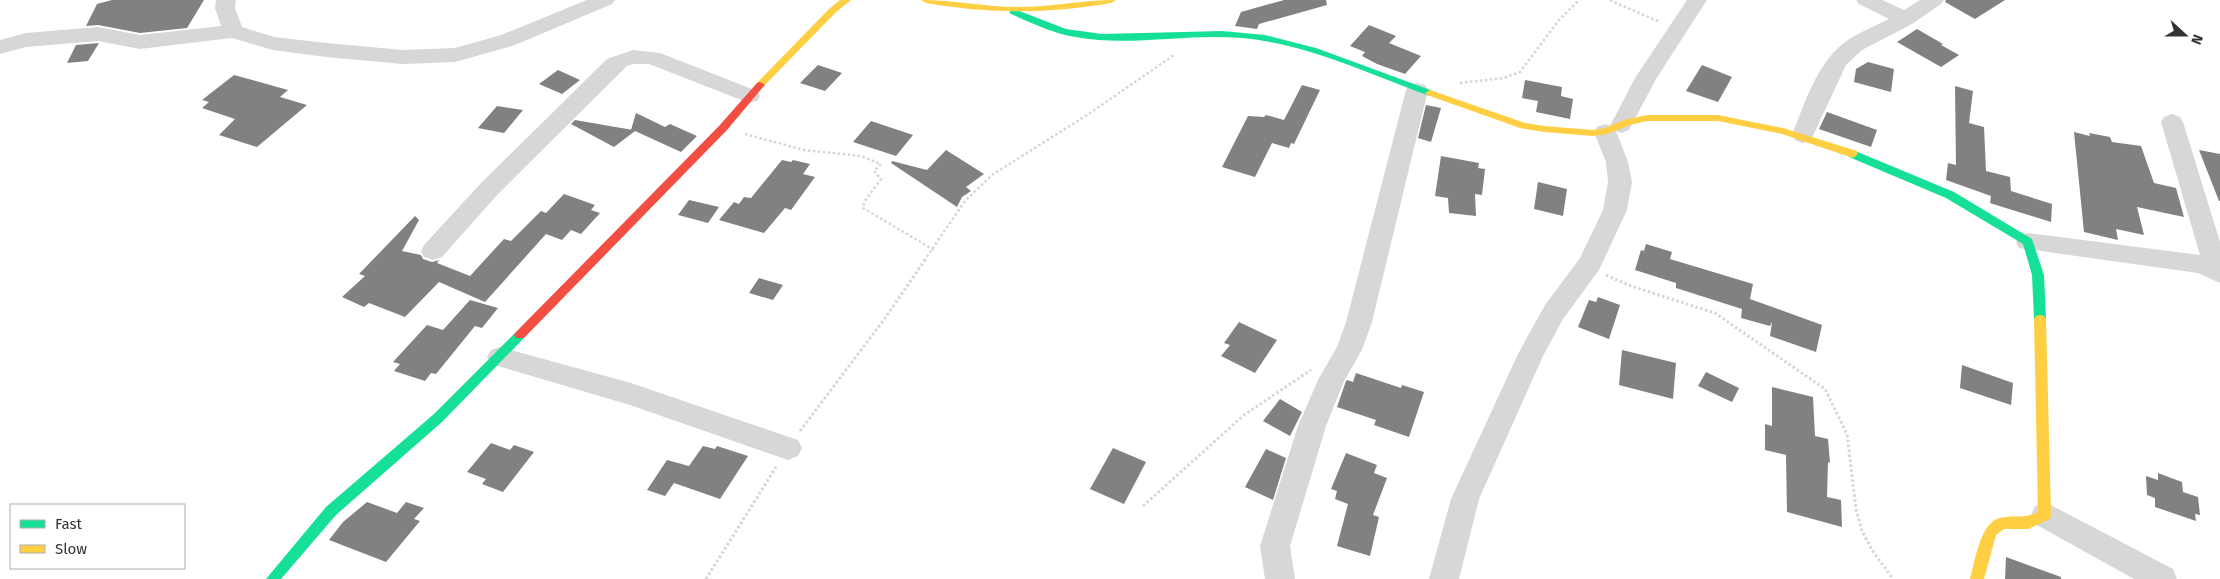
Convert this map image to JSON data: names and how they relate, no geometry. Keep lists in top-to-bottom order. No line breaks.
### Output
{"legend":["Fast","Slow"],"north":"right"}
